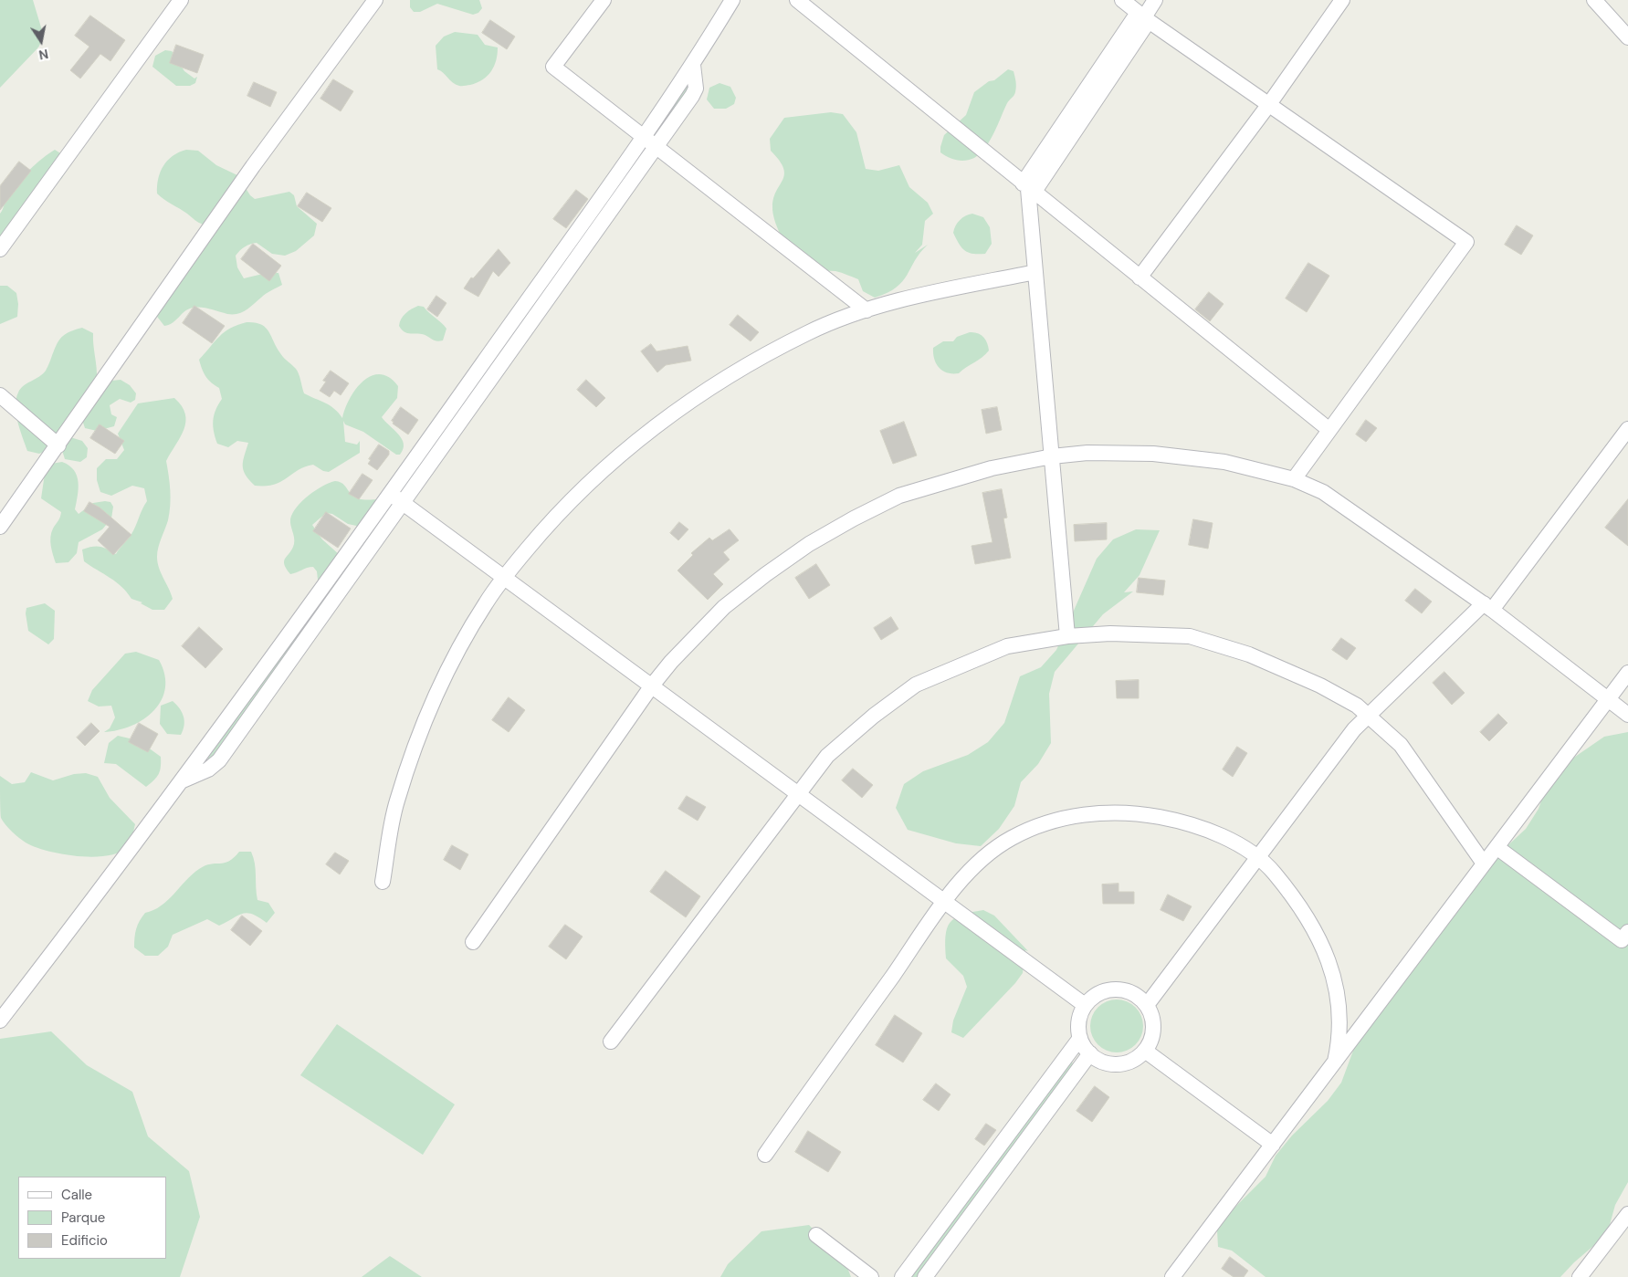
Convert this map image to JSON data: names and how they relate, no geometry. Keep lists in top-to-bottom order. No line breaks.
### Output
{"legend":["Calle","Parque","Edificio"],"north":"bottom"}
